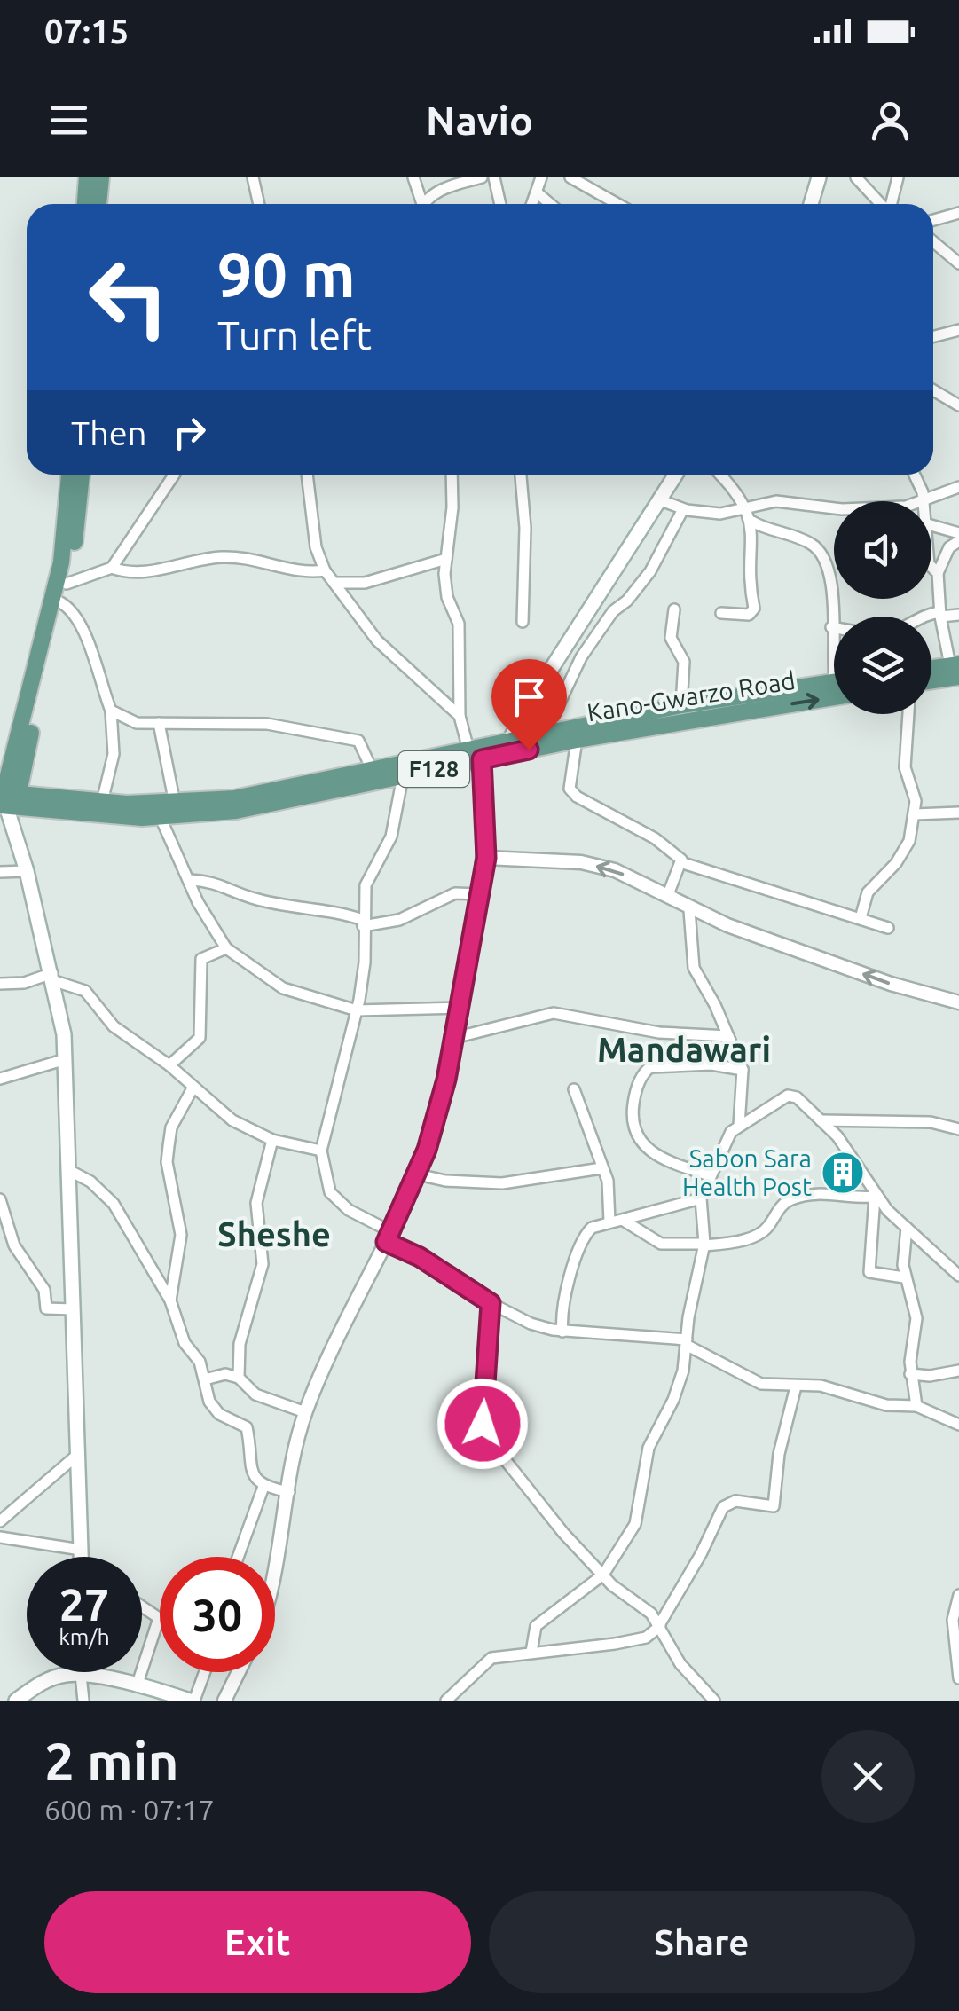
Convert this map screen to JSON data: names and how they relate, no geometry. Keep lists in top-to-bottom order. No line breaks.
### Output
{"streets":{"main road":["Kano-Gwarzo Road","F128"]},"districts":["Mandawari","Sheshe"],"places":{"building":["Sabon Sara Health Post"]},"page":{"status":"07:15","header":"Navio","turn":["90 m","Turn left"],"then":"Then","speed":"27 km/h","limit":"30","heading":["2 min","600 m · 07:17"],"buttons":["Exit","Share"]}}
